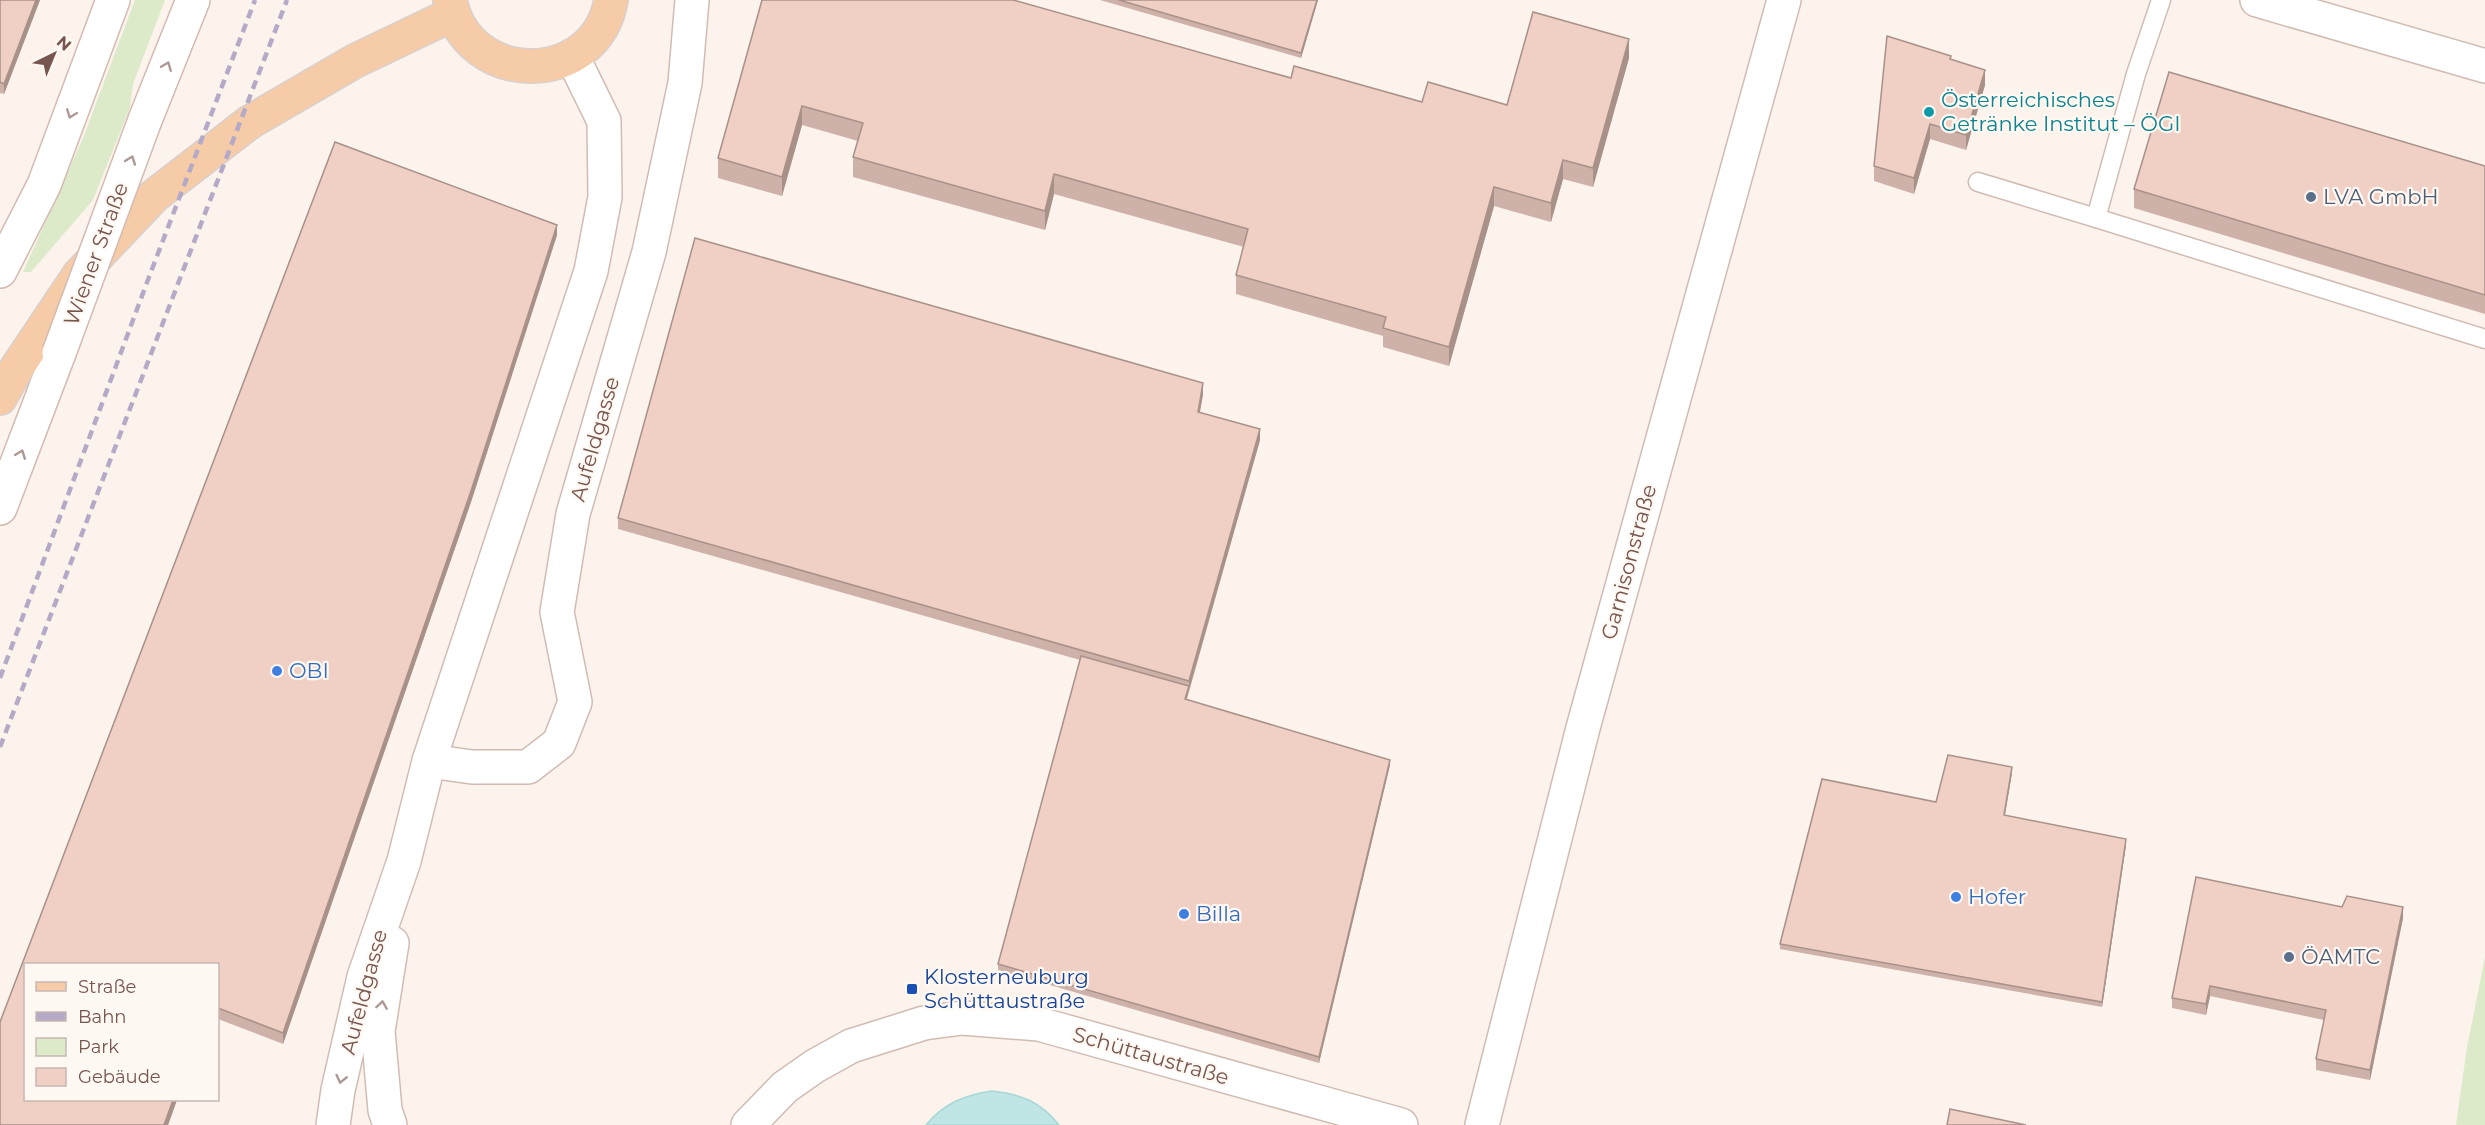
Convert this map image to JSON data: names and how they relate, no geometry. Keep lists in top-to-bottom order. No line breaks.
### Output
{"streets":{"street":["Wiener Straße","Aufeldgasse","Garnisonstraße","Schüttaustraße"]},"places":{"other":["Österreichisches Getränke Institut – ÖGI","LVA GmbH","OBI","Hofer","Billa","ÖAMTC"],"transit":["Klosterneuburg Schüttaustraße"]},"legend":["Straße","Bahn","Park","Gebäude"],"north":"top right"}
